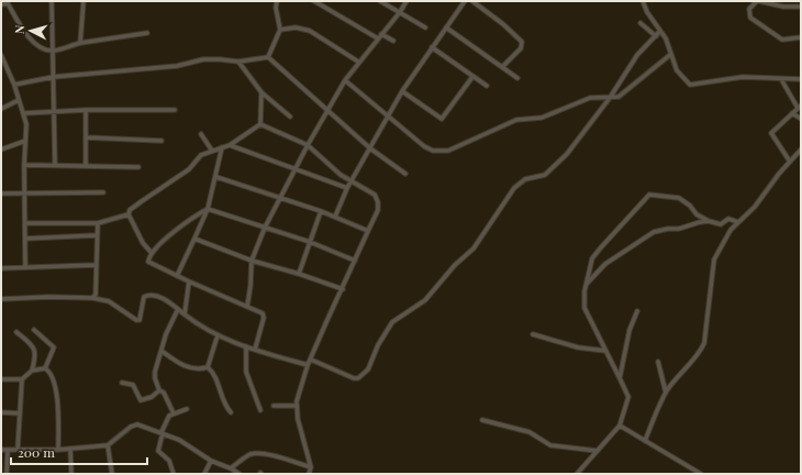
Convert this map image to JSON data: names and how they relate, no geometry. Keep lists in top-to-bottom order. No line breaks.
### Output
{"scale_bar":"200 m","north":"left"}
